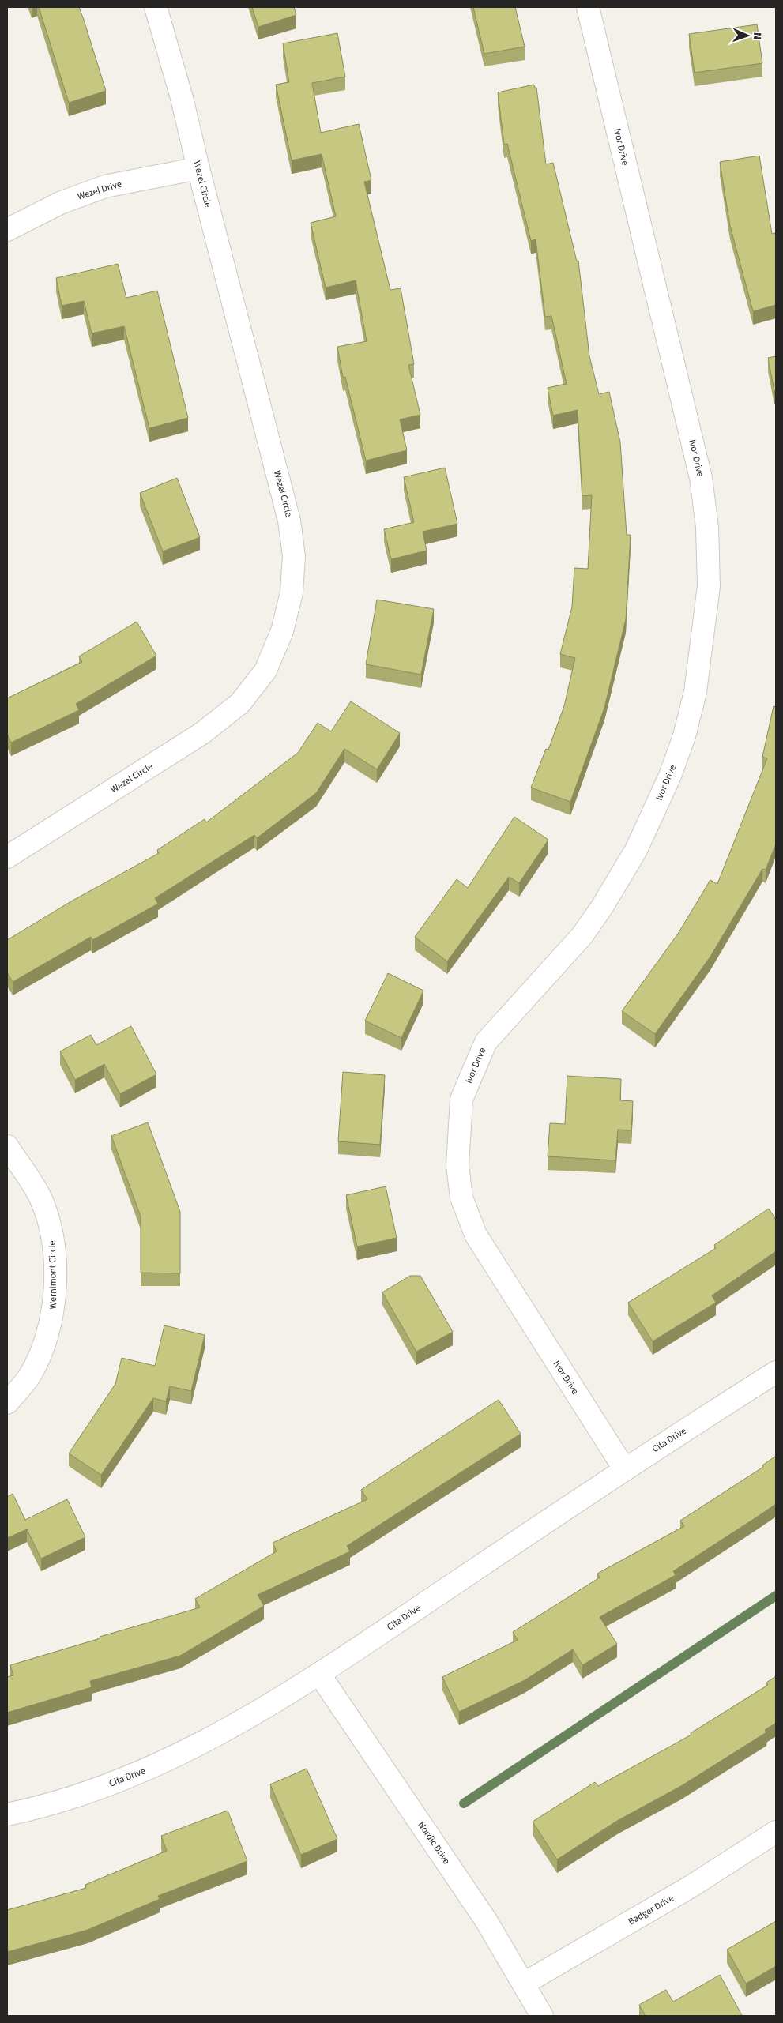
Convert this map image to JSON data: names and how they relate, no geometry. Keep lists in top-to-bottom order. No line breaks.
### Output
{"streets":{"street":["Ivor Drive","Wezel Circle","Wezel Drive","Wernimont Circle","Cita Drive","Nordic Drive","Badger Drive"]},"crossings":[["Ivor Drive","Cita Drive"],["Wezel Circle","Wezel Drive"],["Cita Drive","Nordic Drive"],["Nordic Drive","Badger Drive"]],"north":"right"}
